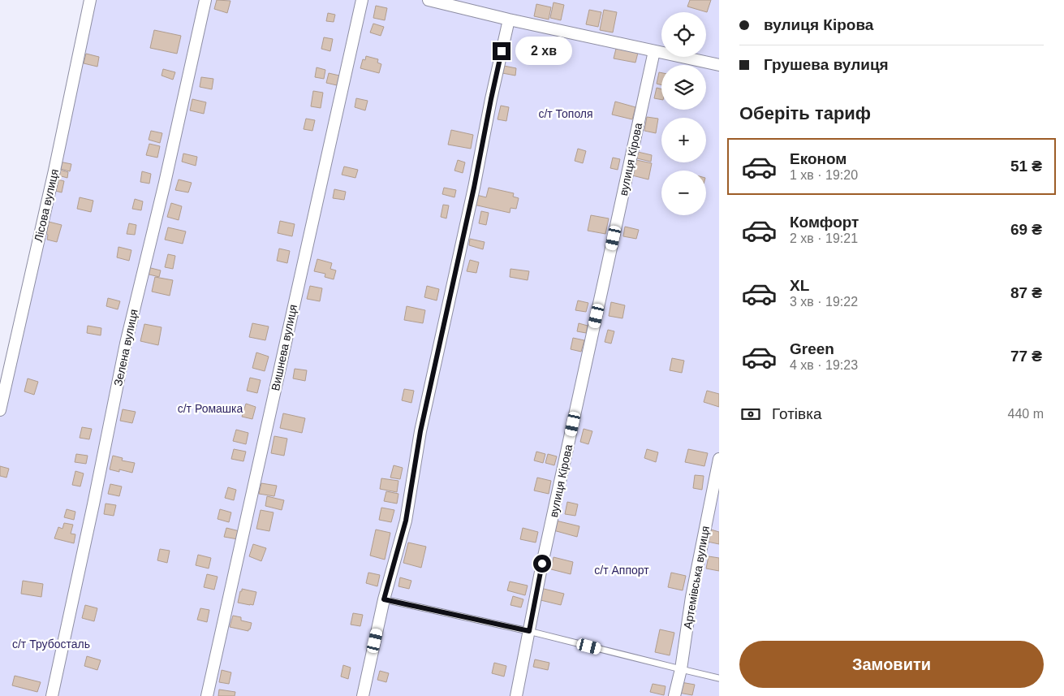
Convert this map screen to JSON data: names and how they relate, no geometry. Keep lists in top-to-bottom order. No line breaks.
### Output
{"streets":{"street":["вулиця Кірова","Лісова вулиця","Зелена вулиця","Вишнева вулиця","Артемівська вулиця"]},"parks":["с/т Тополя","с/т Ромашка","с/т Аппорт","с/т Трубосталь"],"page":{"banner":["вулиця Кірова","Грушева вулиця"],"map_buttons":["+","−"],"bubble":"2 хв","heading":"Оберіть тариф","list":[{"name":"Економ","note":"1 хв · 19:20","value":"51 ₴"},{"name":"Комфорт","note":"2 хв · 19:21","value":"69 ₴"},{"name":"XL","note":"3 хв · 19:22","value":"87 ₴"},{"name":"Green","note":"4 хв · 19:23","value":"77 ₴"}],"pay":["Готівка","440 m"],"buttons":"Замовити"}}
